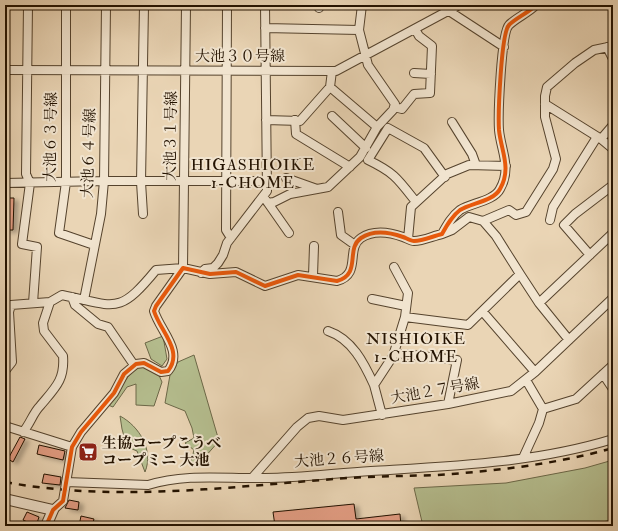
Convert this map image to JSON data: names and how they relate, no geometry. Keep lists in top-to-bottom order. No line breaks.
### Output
{"streets":{"street":["大池３０号線","大池３１号線","大池６３号線","大池６４号線","大池２７号線","大池２６号線"]},"crossings":[["大池３０号線","大池３１号線"],["大池３０号線","大池６３号線"],["大池３０号線","大池６４号線"],["大池６３号線","大池６４号線"],["大池２７号線","大池２６号線"]],"districts":["HIGASHIOIKE 1-CHOME","NISHIOIKE 1-CHOME"],"places":{"supermarket":["生協コープこうべ コープミニ 大池"]}}
